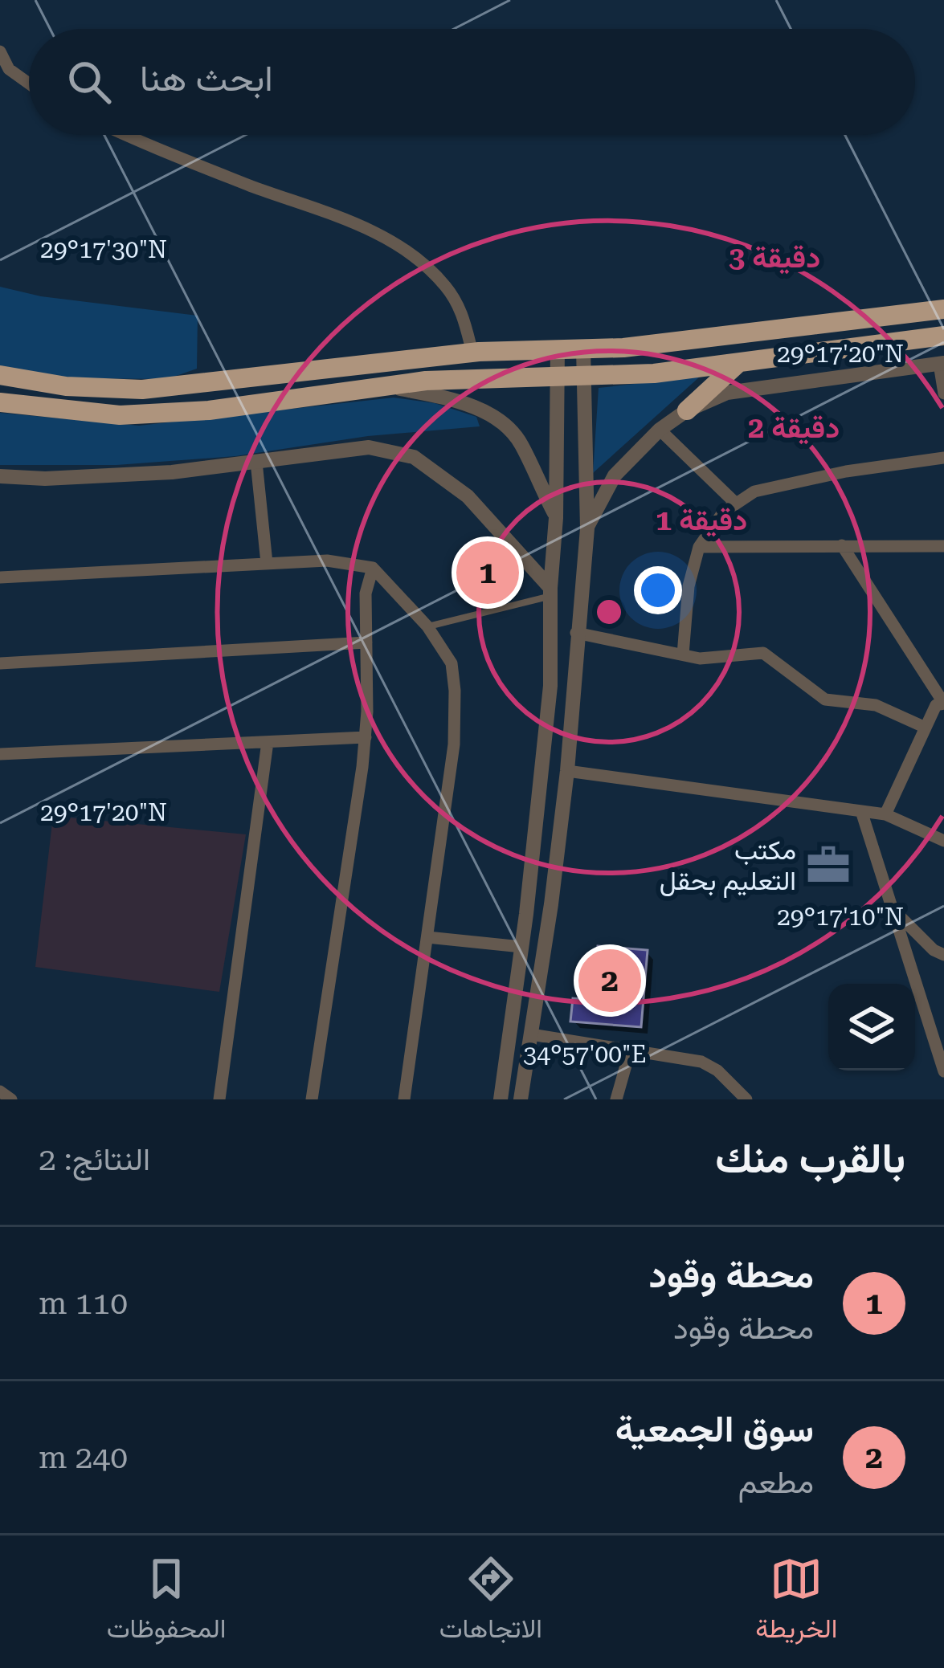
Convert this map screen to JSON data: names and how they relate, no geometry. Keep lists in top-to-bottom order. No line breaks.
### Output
{"places":{"office":["مكتب التعليم بحقل"]},"page":{"search":"ابحث هنا","pins":["1","2"],"heading":["بالقرب منك","النتائج: 2"],"list":[{"mark":"1","name":"محطة وقود","note":"محطة وقود","value":"110 m"},{"mark":"2","name":"سوق الجمعية","note":"مطعم","value":"240 m"}],"nav":["الخريطة","الاتجاهات","المحفوظات"]},"coordinates":["29°17'30\"N","29°17'20\"N","29°17'10\"N","34°57'00\"E"],"rings":["3 دقيقة","2 دقيقة","1 دقيقة"]}
